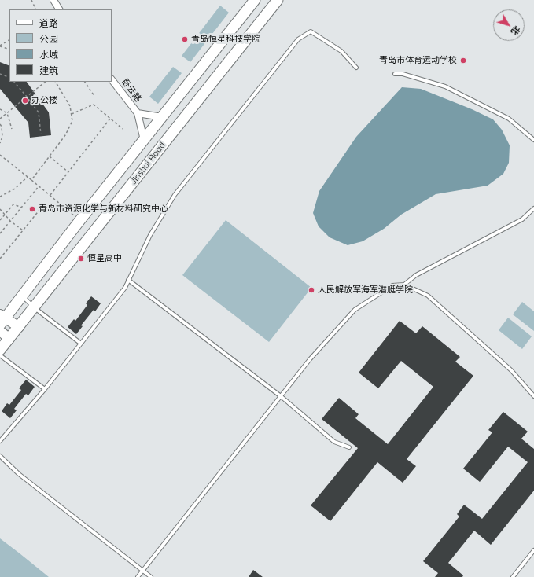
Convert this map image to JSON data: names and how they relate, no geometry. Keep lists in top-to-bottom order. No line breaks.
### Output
{"streets":{"main road":["Jinshui Road"],"street":["卧云路"]},"crossings":[["卧云路","Jinshui Road"]],"places":["青岛恒星科技学院","青岛市体育运动学校","办公楼","青岛市资源化学与新材料研究中心","恒星高中","人民解放军海军潜艇学院"],"legend":["道路","公园","水域","建筑"],"north":"bottom right"}
